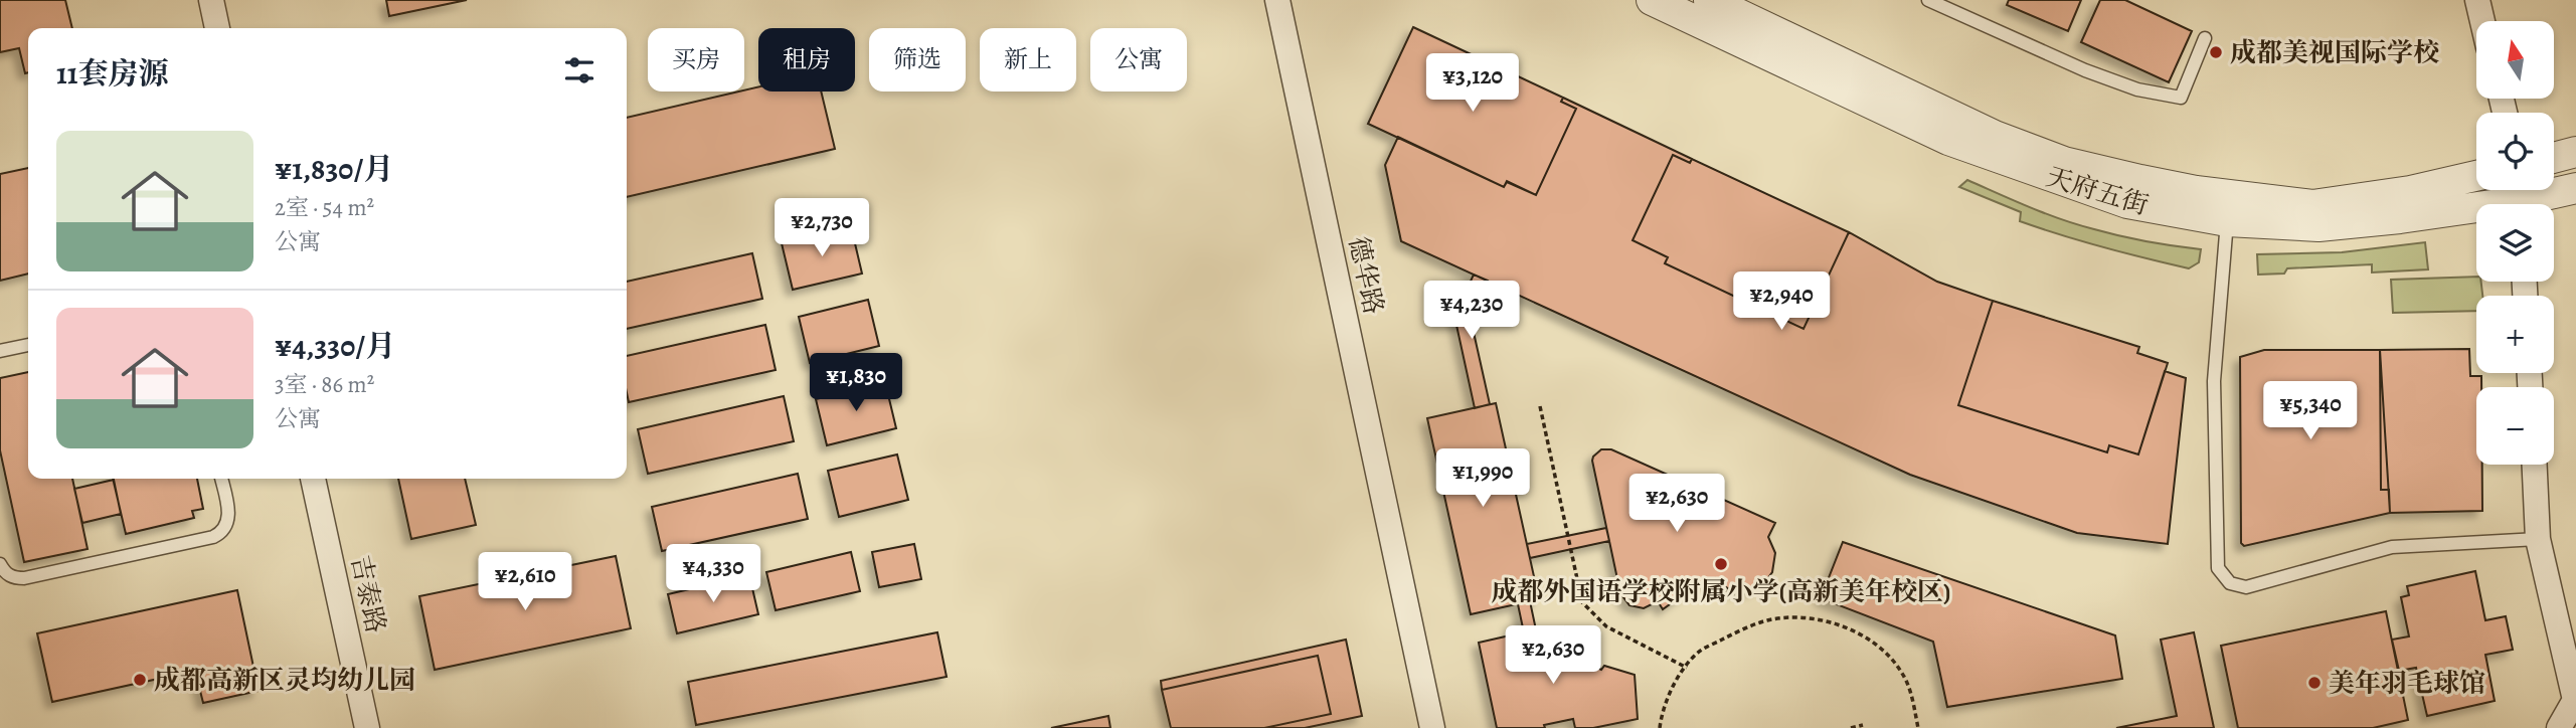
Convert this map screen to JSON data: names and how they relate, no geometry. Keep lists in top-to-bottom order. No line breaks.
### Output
{"streets":{"street":["天府五街","德华路","吉泰路"]},"places":["成都美视国际学校","成都外国语学校附属小学(高新美年校区)","成都高新区灵均幼儿园","美年羽毛球馆"],"north":"top","page":{"map_buttons":["+","−"],"chip":["买房","租房","筛选","新上","公寓"],"heading":"11套房源","price":["¥3,120","¥2,730","¥2,940","¥4,230","¥1,830","¥5,340","¥1,990","¥2,630","¥4,330","¥2,610","¥2,630"],"list":[{"name":"¥1,830/月","note":"2室 · 54 m² · 公寓"},{"name":"¥4,330/月","note":"3室 · 86 m² · 公寓"}]}}
